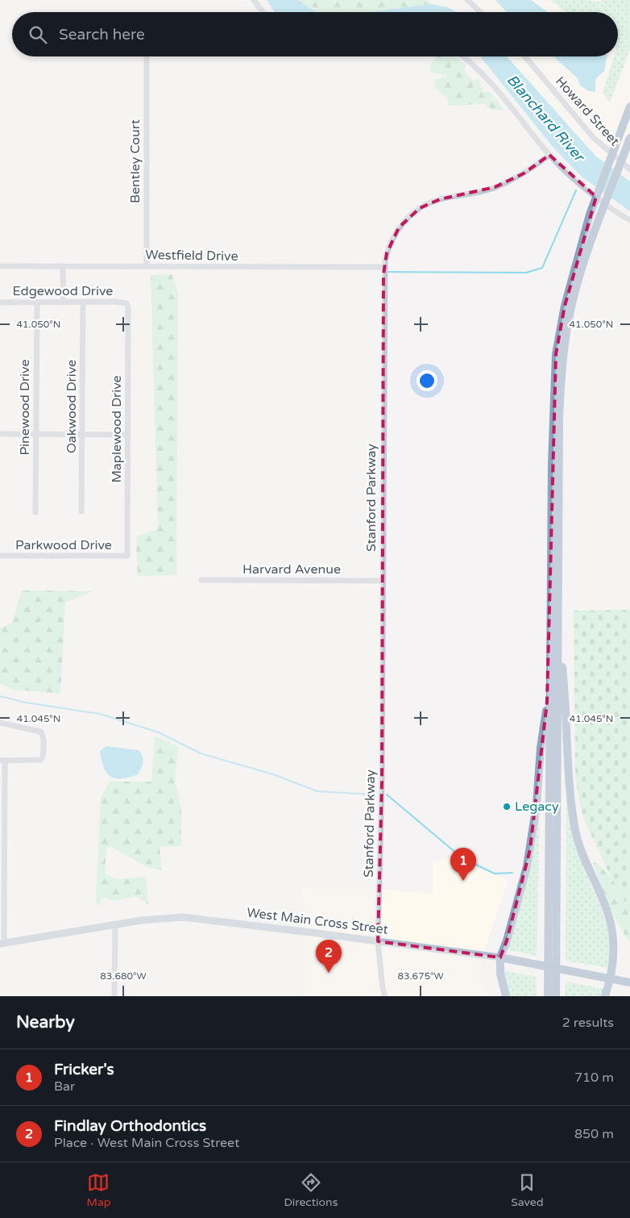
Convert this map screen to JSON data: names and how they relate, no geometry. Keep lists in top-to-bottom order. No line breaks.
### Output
{"streets":{"highway":["West Main Cross Street"],"street":["Howard Street","Bentley Court","Westfield Drive","Edgewood Drive","Oakwood Drive","Pinewood Drive","Maplewood Drive","Stanford Parkway","Parkwood Drive","Harvard Avenue"]},"crossings":[["Bentley Court","Westfield Drive"],["Westfield Drive","Stanford Parkway"],["Edgewood Drive","Oakwood Drive"],["Edgewood Drive","Pinewood Drive"],["Edgewood Drive","Maplewood Drive"],["Maplewood Drive","Parkwood Drive"],["Stanford Parkway","Harvard Avenue"],["Stanford Parkway","West Main Cross Street"]],"water":["Blanchard River"],"places":["Legacy"],"page":{"search":"Search here","pins":["1","2"],"heading":["Nearby","2 results"],"list":[{"mark":"1","name":"Fricker's","note":"Bar","value":"710 m"},{"mark":"2","name":"Findlay Orthodontics","note":"Place · West Main Cross Street","value":"850 m"}],"nav":["Map","Directions","Saved"]},"coordinates":["41.050°N","41.045°N","83.680°W","83.675°W"]}
